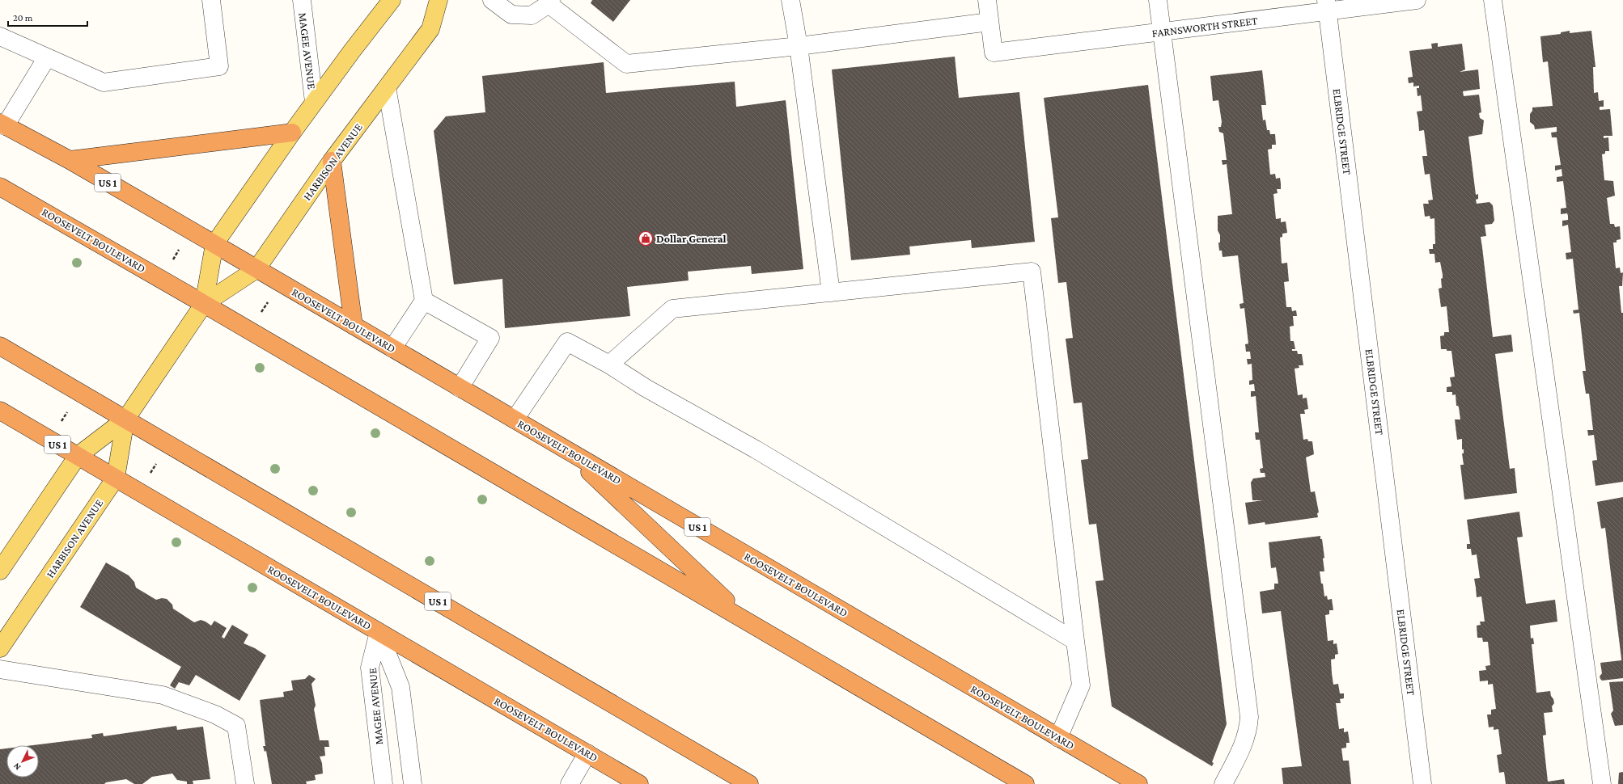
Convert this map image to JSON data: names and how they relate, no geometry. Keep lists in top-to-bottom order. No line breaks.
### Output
{"streets":{"highway":["US 1","ROOSEVELT BOULEVARD"],"main road":["HARBISON AVENUE"],"street":["FARNSWORTH STREET","MAGEE AVENUE","ELBRIDGE STREET"]},"crossings":[["FARNSWORTH STREET","ELBRIDGE STREET"],["MAGEE AVENUE","HARBISON AVENUE"],["MAGEE AVENUE","ROOSEVELT BOULEVARD"],["HARBISON AVENUE","US 1"],["HARBISON AVENUE","ROOSEVELT BOULEVARD"]],"places":{"shop":["Dollar General"]},"scale_bar":"20 m","north":"bottom left"}
